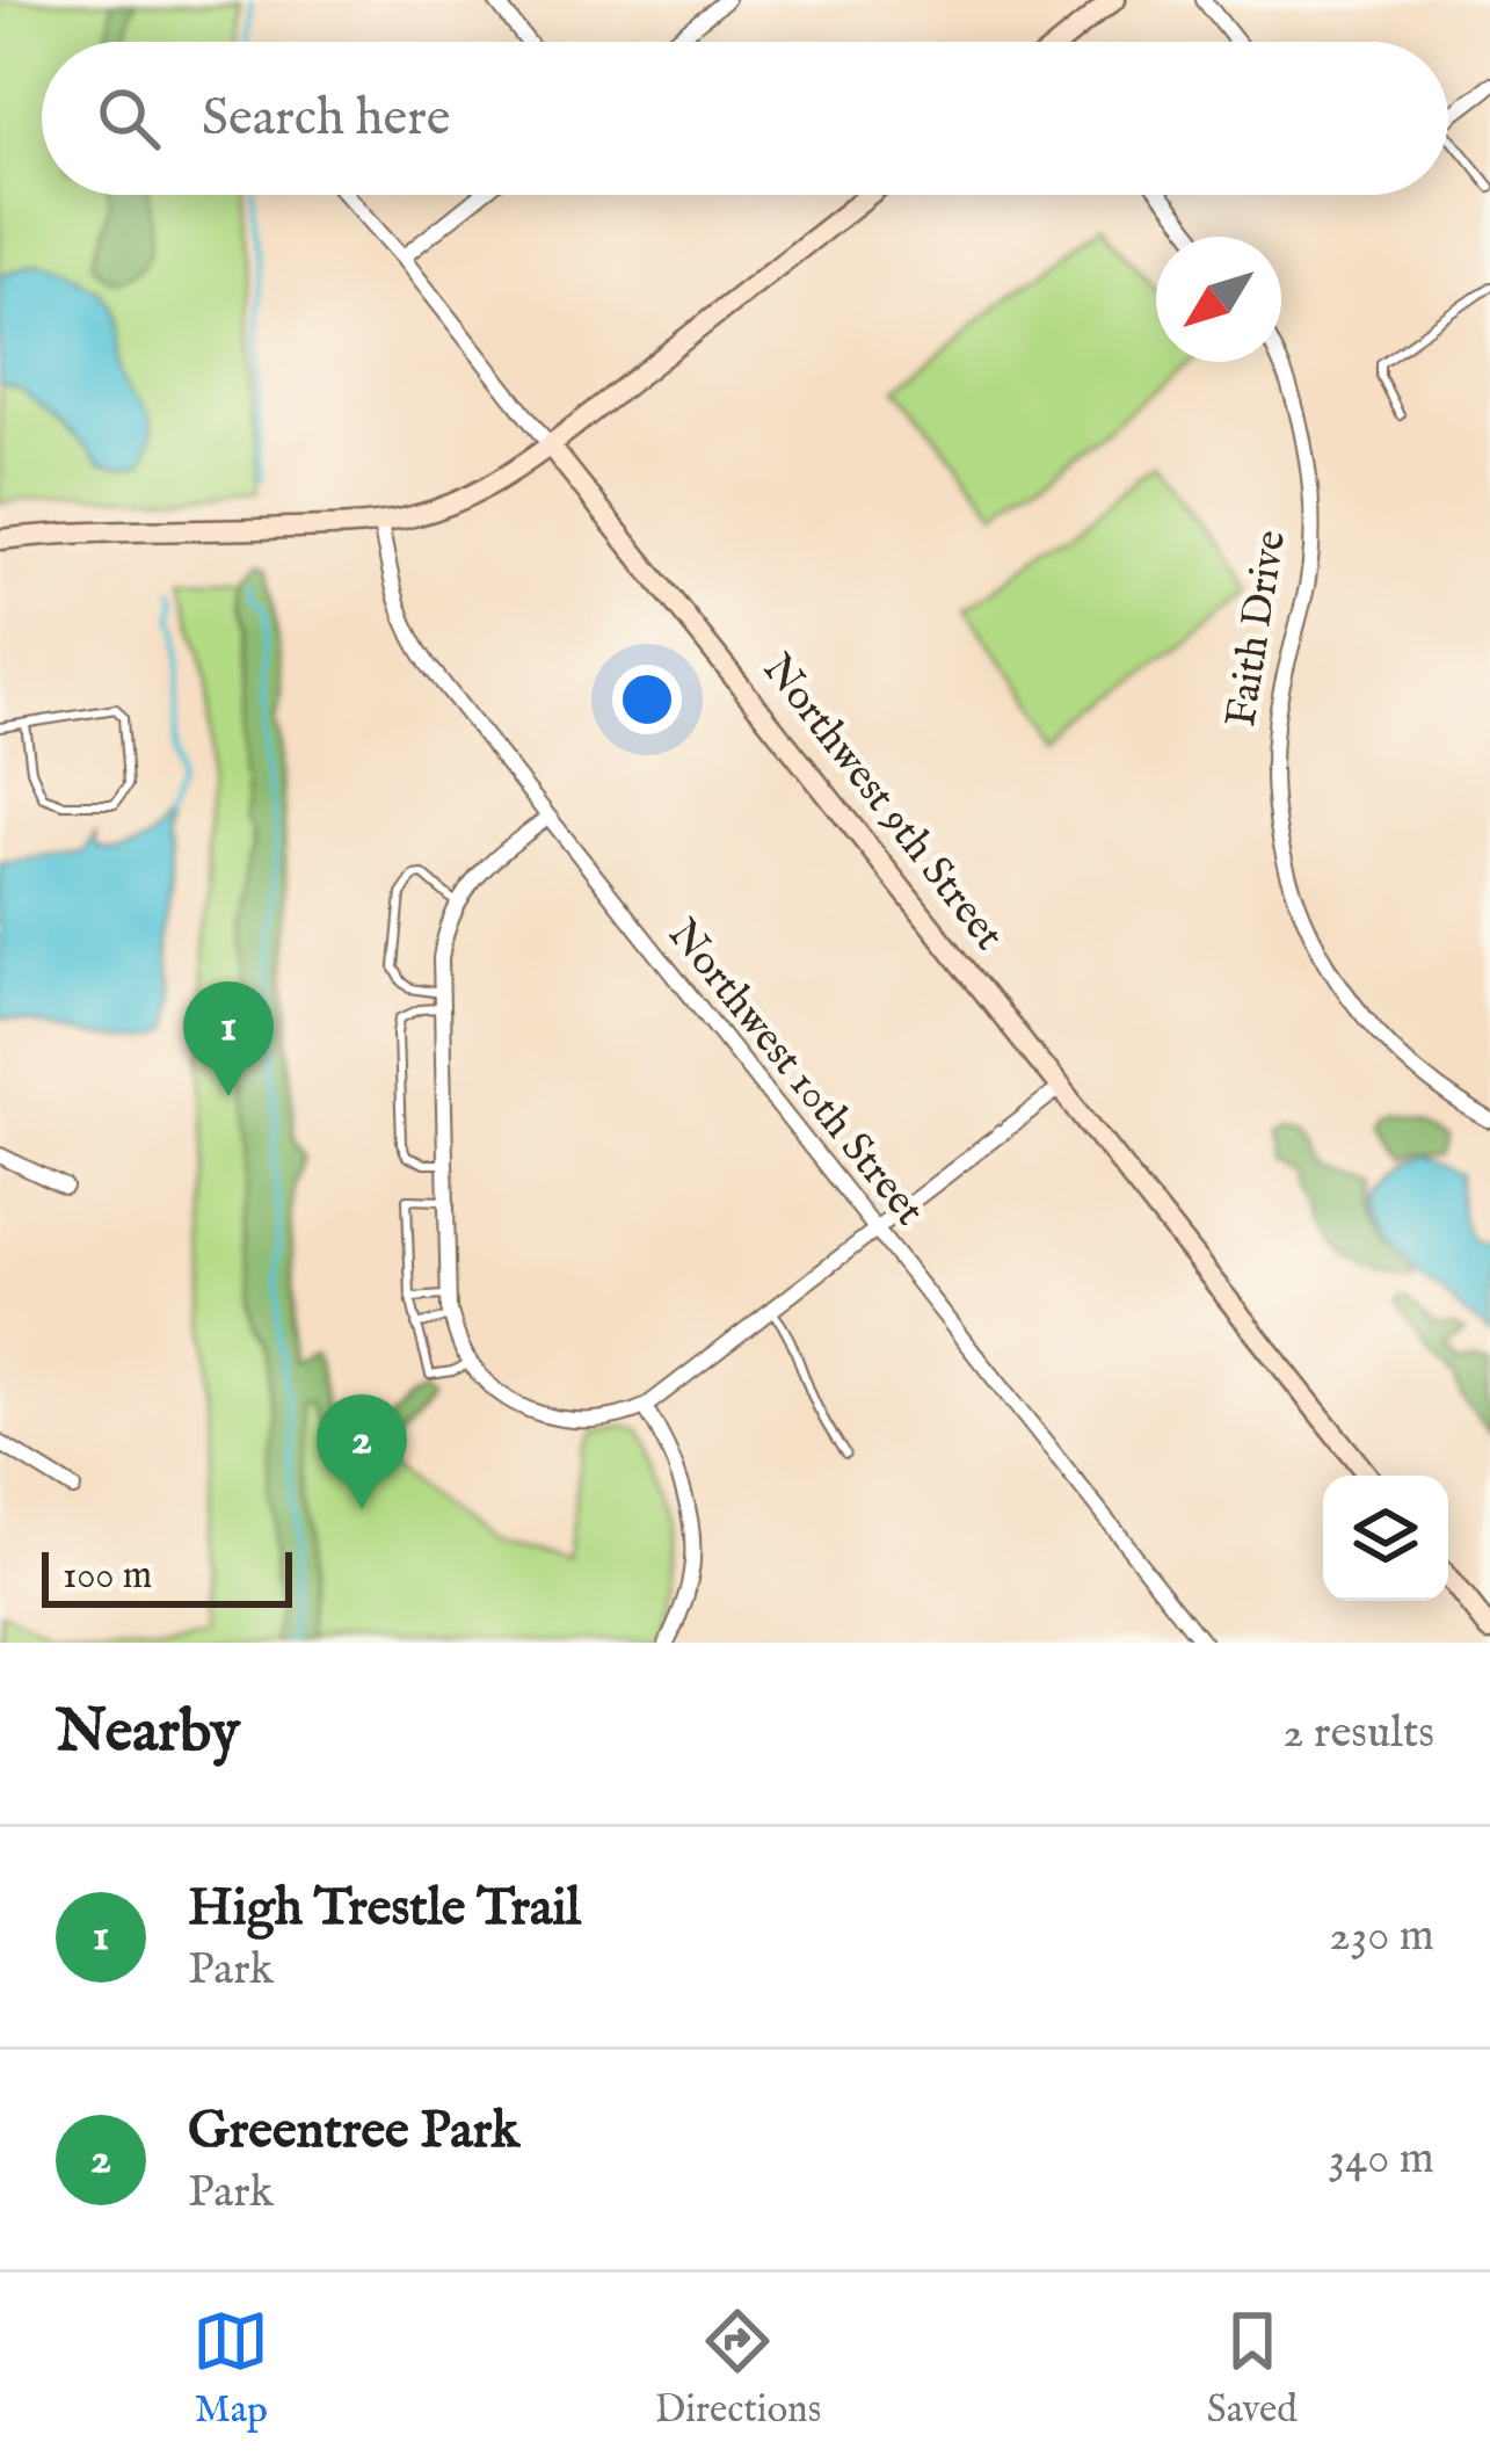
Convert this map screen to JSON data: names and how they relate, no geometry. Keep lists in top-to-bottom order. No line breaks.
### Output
{"streets":{"street":["Faith Drive","Northwest 9th Street","Northwest 10th Street"]},"scale_bar":"100 m","north":"bottom left","page":{"search":"Search here","pins":["1","2"],"scale":"100 m","heading":["Nearby","2 results"],"list":[{"mark":"1","name":"High Trestle Trail","note":"Park","value":"230 m"},{"mark":"2","name":"Greentree Park","note":"Park","value":"340 m"}],"nav":["Map","Directions","Saved"]}}
